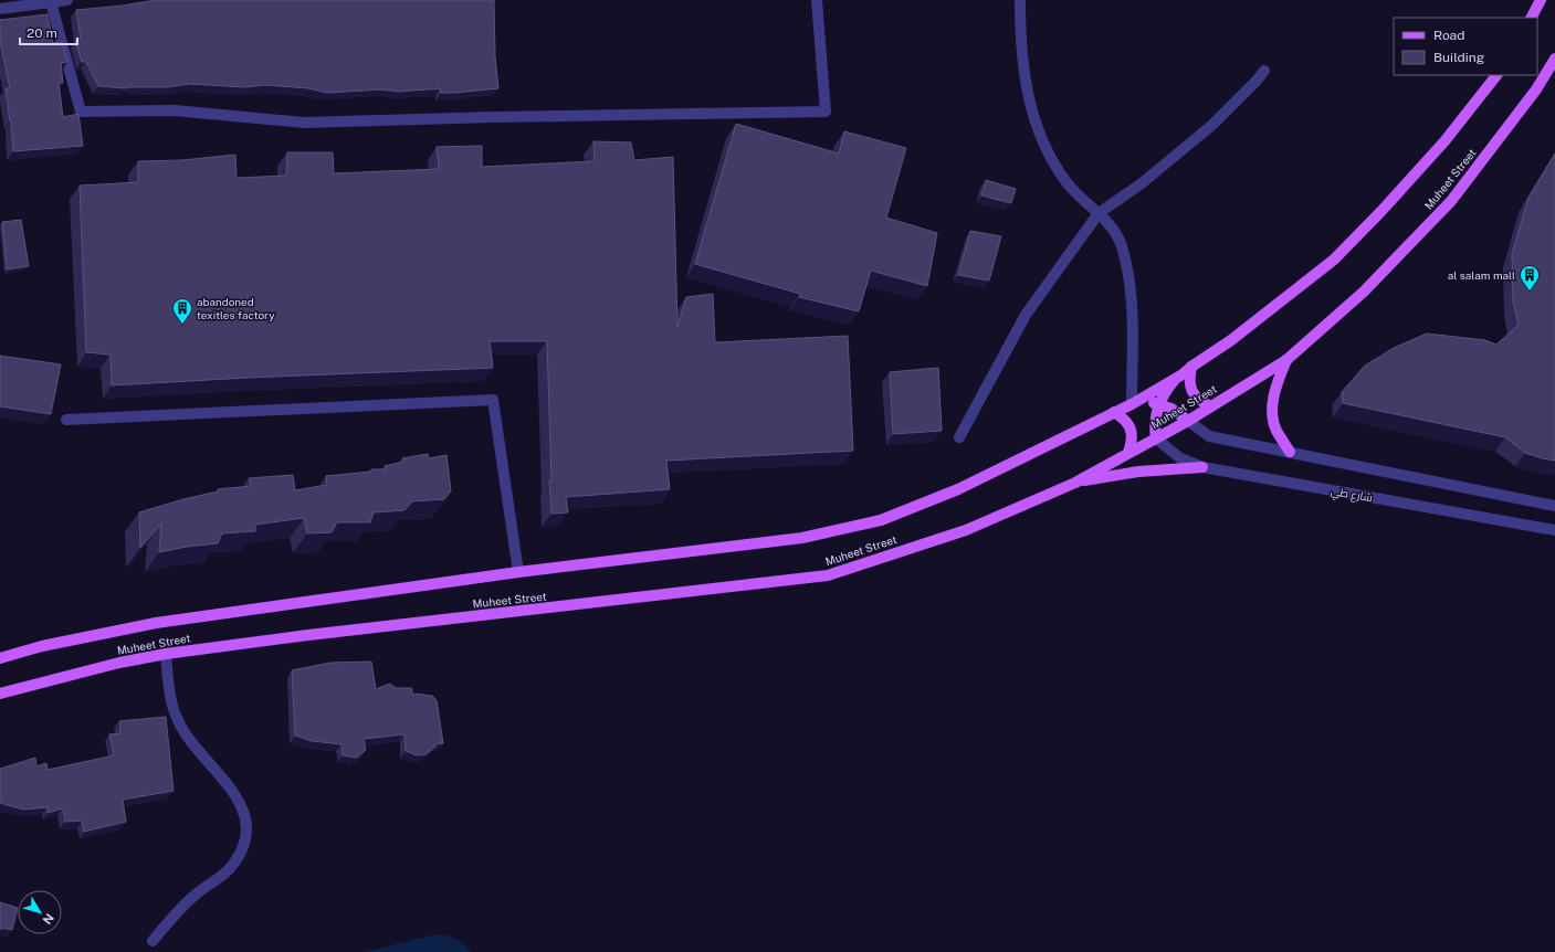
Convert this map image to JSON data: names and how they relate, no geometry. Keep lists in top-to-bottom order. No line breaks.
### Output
{"streets":{"main road":["Muheet Street"],"street":["شارع طي"]},"crossings":[["Muheet Street","شارع طي"]],"places":{"building":["al salam mall","abandoned texitles factory"]},"legend":["Road","Building"],"scale_bar":"20 m","north":"bottom right"}
